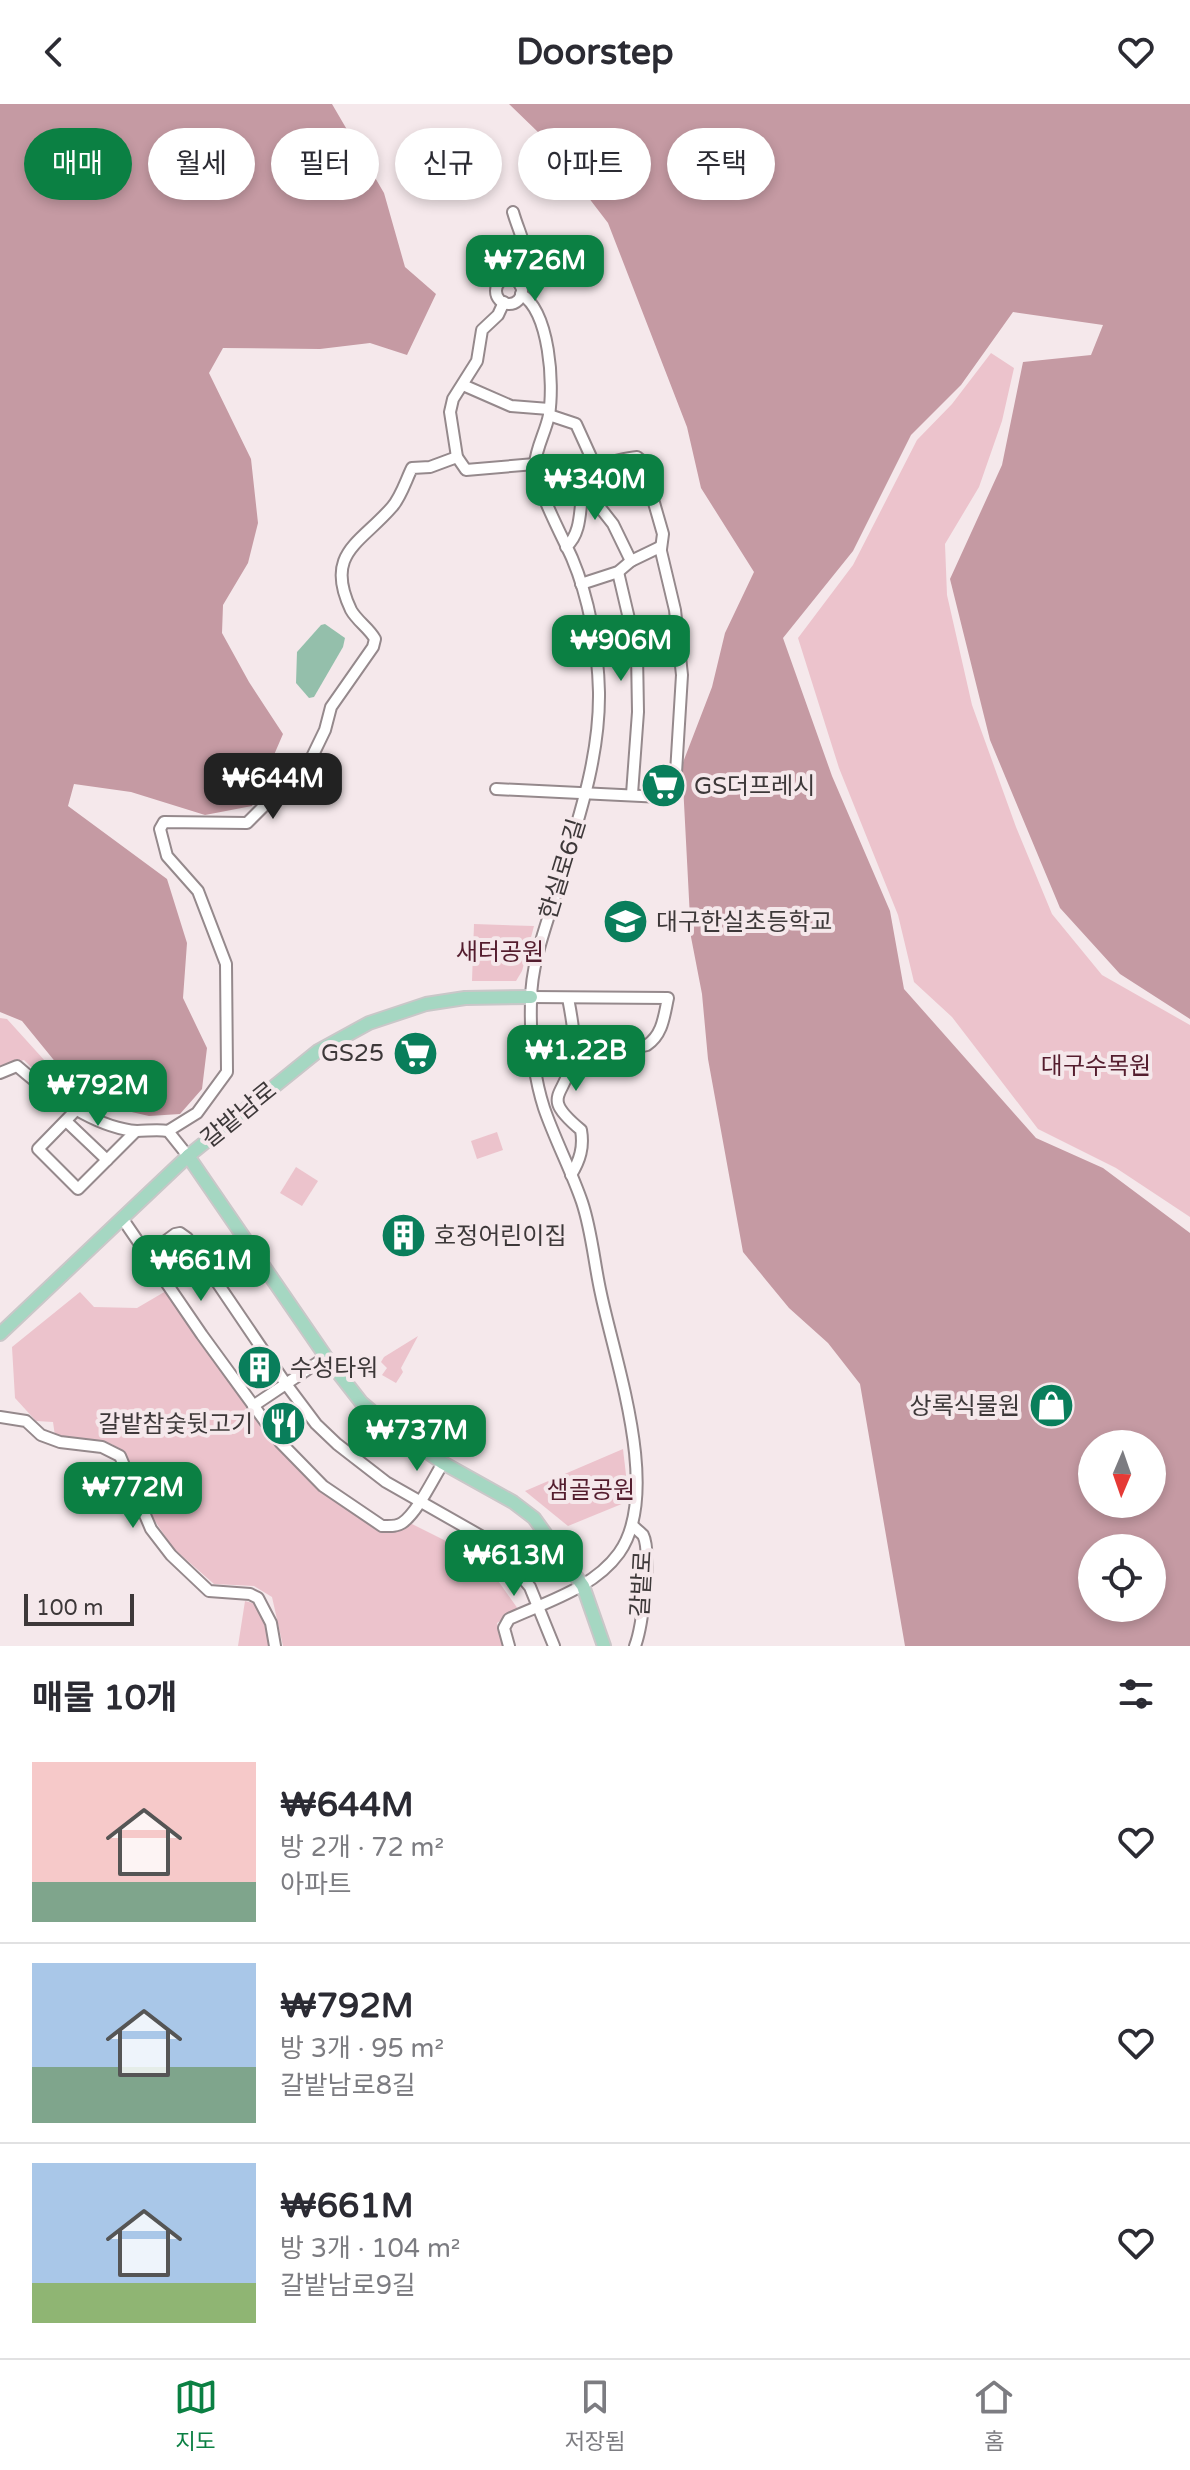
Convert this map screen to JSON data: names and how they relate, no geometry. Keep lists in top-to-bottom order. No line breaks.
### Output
{"streets":{"main road":["갈밭남로","갈밭로"],"street":["한실로6길"]},"crossings":[["한실로6길","갈밭남로"],["한실로6길","갈밭로"],["갈밭남로","갈밭로"]],"parks":["새터공원","대구수목원","샘골공원"],"places":{"supermarket":["GS더프레시","GS25"],"school or university":["대구한실초등학교"],"building":["호정어린이집","수성타워"],"shop":["상록식물원"],"restaurant":["갈밭참숯뒷고기"]},"scale_bar":"100 m","north":"bottom","page":{"header":"Doorstep","chip":["매매","월세","필터","신규","아파트","주택"],"price":["₩726M","₩340M","₩906M","₩644M","₩1.22B","₩792M","₩661M","₩737M","₩772M","₩613M"],"scale":"100 m","heading":"매물 10개","list":[{"name":"₩644M","note":"방 2개 · 72 m² · 아파트"},{"name":"₩792M","note":"방 3개 · 95 m² · 갈밭남로8길"},{"name":"₩661M","note":"방 3개 · 104 m² · 갈밭남로9길"}],"tabs":["지도","저장됨","홈"]}}
